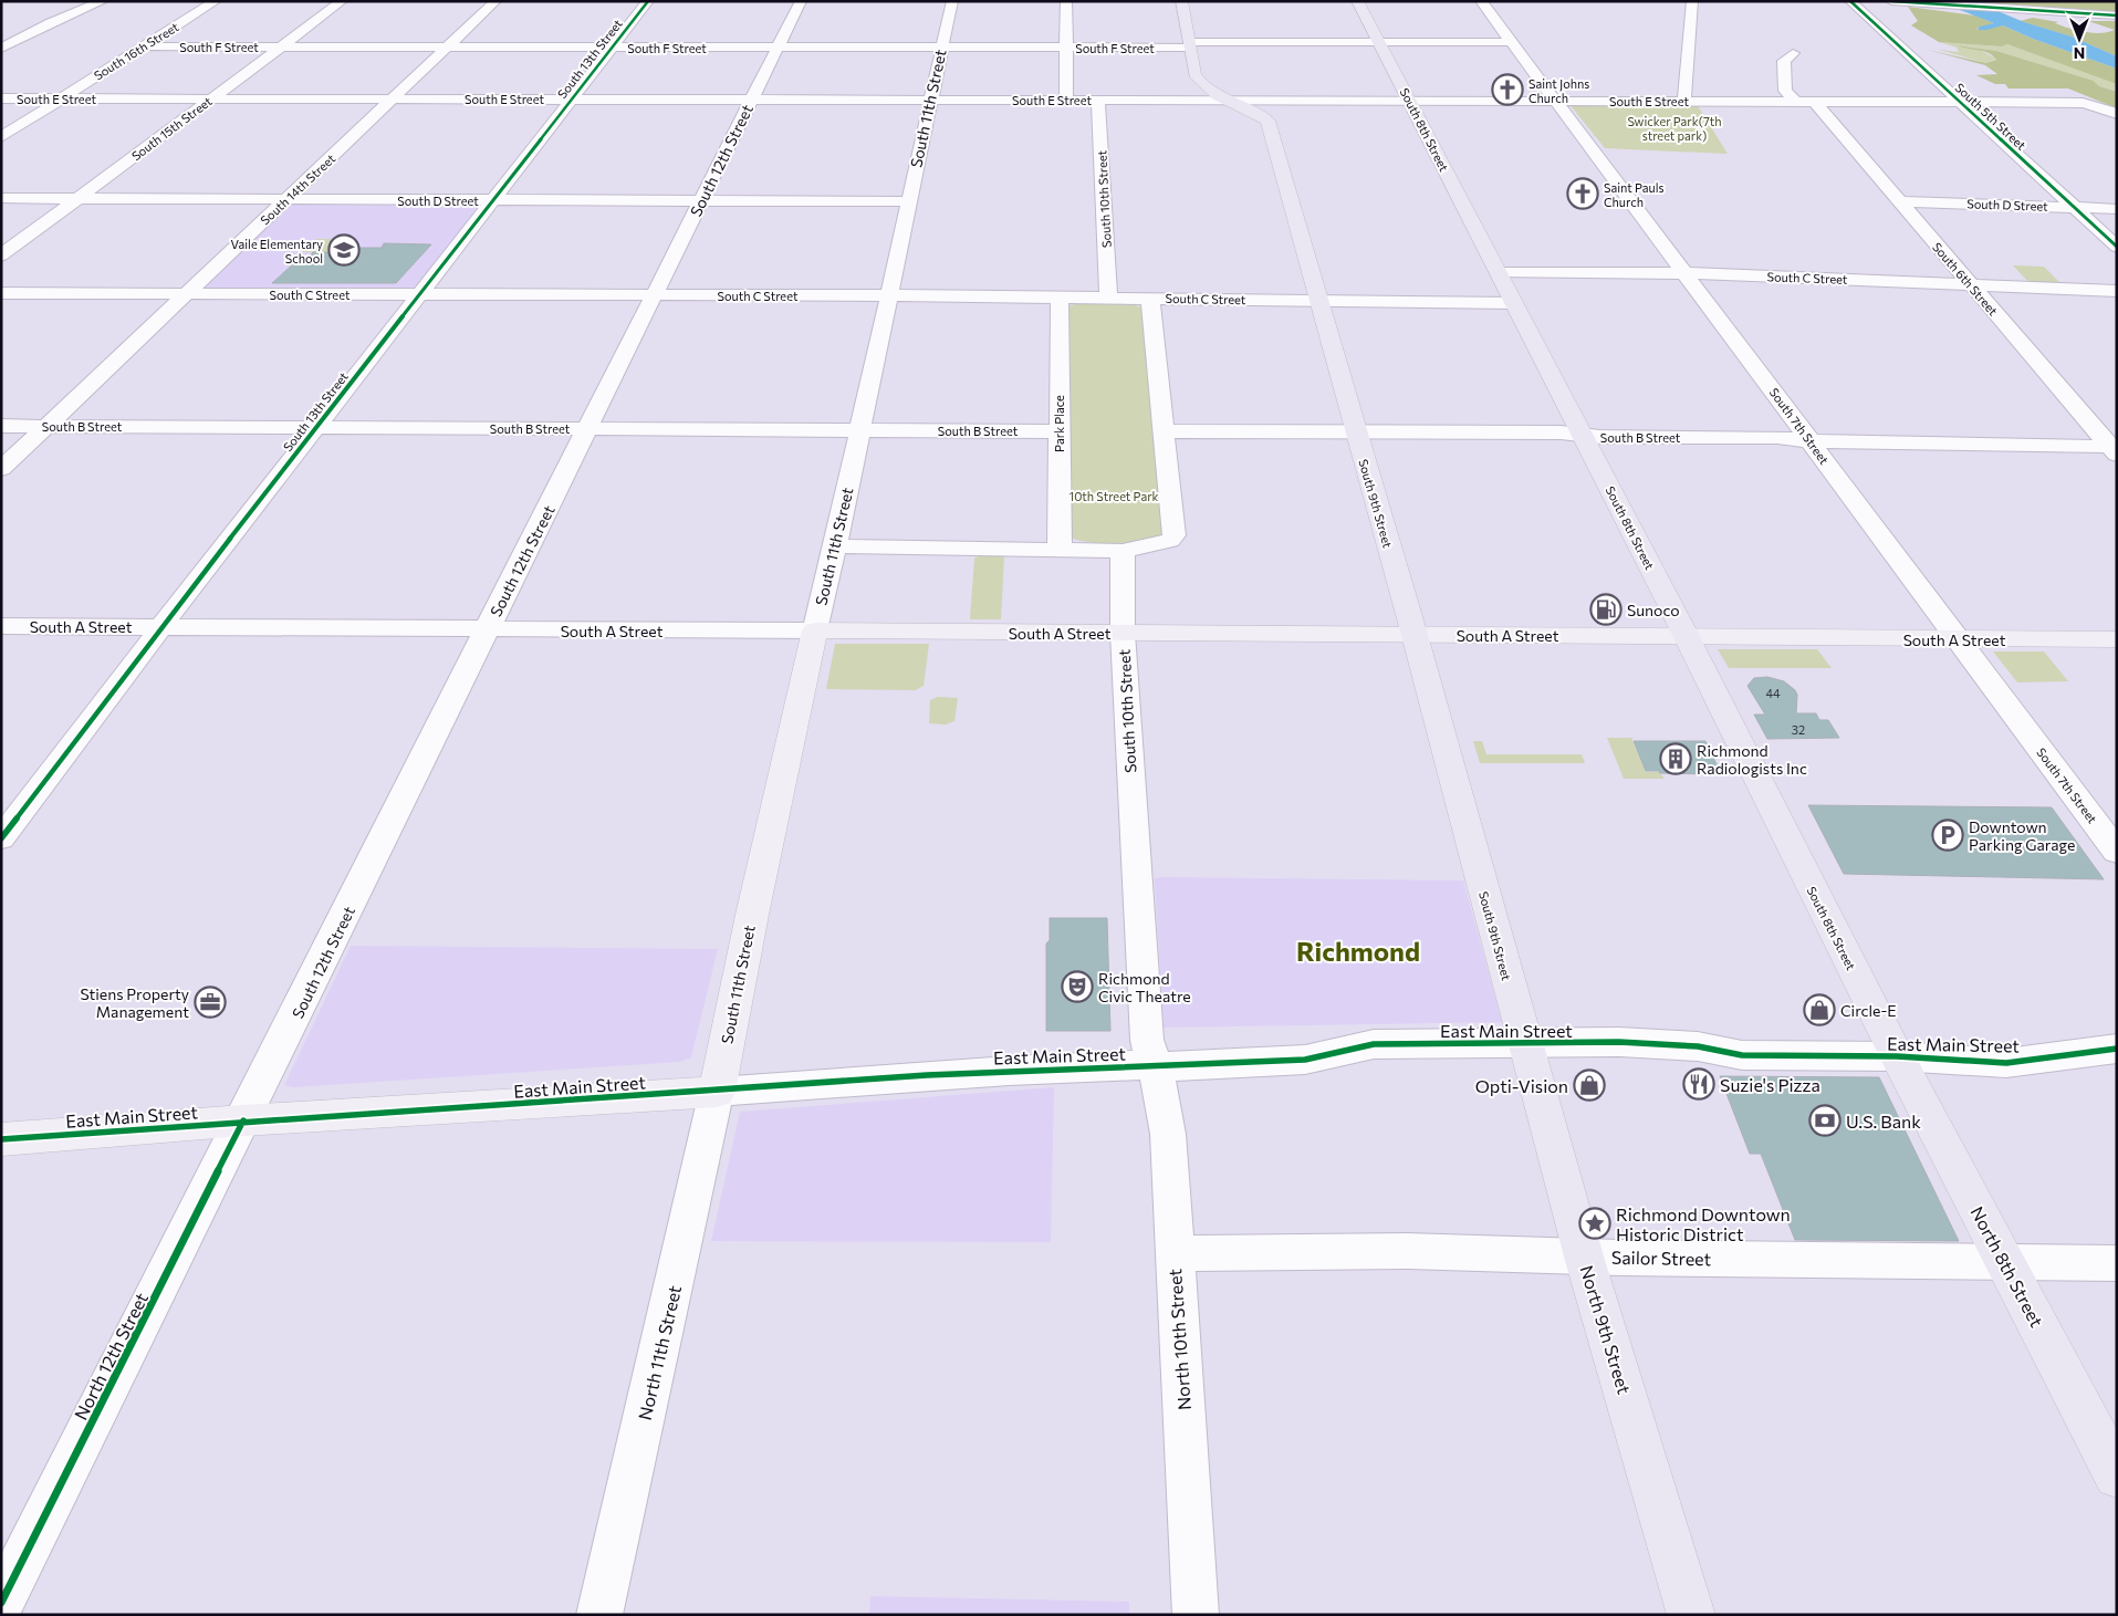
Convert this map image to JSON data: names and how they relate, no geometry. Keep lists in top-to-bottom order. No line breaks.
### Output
{"streets":{"highway":["South 8th Street","South 9th Street","North 8th Street","North 9th Street"],"main road":["South 11th Street","South A Street","East Main Street"],"street":["South F Street","South 16th Street","South 13th Street","South E Street","South 5th Street","South 15th Street","South 12th Street","South 14th Street","South 10th Street","South D Street","South C Street","South 6th Street","Park Place","South B Street","South 7th Street","Sailor Street","North 10th Street","North 11th Street","North 12th Street"]},"crossings":[["South F Street","South 16th Street"],["South F Street","South 13th Street"],["South F Street","South 11th Street"],["South F Street","South 15th Street"],["South F Street","South 8th Street"],["South F Street","South 12th Street"],["South F Street","South 14th Street"],["South F Street","South 7th Street"],["South F Street","South 9th Street"],["South 16th Street","South E Street"],["South 13th Street","South E Street"],["South 13th Street","South D Street"],["South 13th Street","South C Street"],["South 13th Street","South B Street"],["South 13th Street","South A Street"],["South E Street","South 11th Street"],["South E Street","South 5th Street"],["South E Street","South 15th Street"],["South E Street","South 8th Street"],["South E Street","South 12th Street"],["South E Street","South 14th Street"],["South E Street","South 10th Street"],["South E Street","South 6th Street"],["South E Street","South 7th Street"],["South E Street","South 9th Street"],["South 11th Street","South D Street"],["South 11th Street","South C Street"],["South 11th Street","South B Street"],["South 11th Street","South A Street"],["South 11th Street","East Main Street"],["South 11th Street","North 11th Street"],["South 5th Street","South D Street"],["South 15th Street","South D Street"],["South 8th Street","South C Street"],["South 8th Street","South B Street"],["South 8th Street","South A Street"],["South 8th Street","East Main Street"],["South 8th Street","North 8th Street"],["South 12th Street","South D Street"],["South 12th Street","South C Street"],["South 12th Street","South B Street"],["South 12th Street","South A Street"],["South 12th Street","East Main Street"],["South 12th Street","North 12th Street"],["South 14th Street","South D Street"],["South 14th Street","South C Street"],["South 14th Street","South B Street"],["South 10th Street","South C Street"],["South 10th Street","South A Street"],["South 10th Street","East Main Street"],["South 10th Street","North 10th Street"],["South D Street","South 6th Street"],["South C Street","South 6th Street"],["South C Street","Park Place"],["South C Street","South 7th Street"],["South C Street","South 9th Street"],["South 6th Street","South B Street"],["Park Place","South B Street"],["South B Street","South 7th Street"],["South B Street","South 9th Street"],["South 7th Street","South A Street"],["South 9th Street","South A Street"],["South 9th Street","East Main Street"],["South 9th Street","North 9th Street"],["East Main Street","North 8th Street"],["East Main Street","North 9th Street"],["East Main Street","North 10th Street"],["East Main Street","North 11th Street"],["East Main Street","North 12th Street"],["Sailor Street","North 8th Street"],["Sailor Street","North 9th Street"],["Sailor Street","North 10th Street"]],"districts":["Richmond"],"parks":["Swicker Park(7th street park)","10th Street Park"],"places":{"church":["Saint Johns Church","Saint Pauls Church"],"school or university":["Vaile Elementary School"],"fuel station":["Sunoco"],"building":["Richmond Radiologists Inc"],"parking":["Downtown Parking Garage"],"theatre":["Richmond Civic Theatre"],"office":["Stiens Property Management"],"shop":["Circle-E","Opti-Vision"],"restaurant":["Suzie's Pizza"],"bank":["U.S. Bank"],"place":["Richmond Downtown Historic District"]},"house_numbers":["44","32"],"north":"bottom"}
